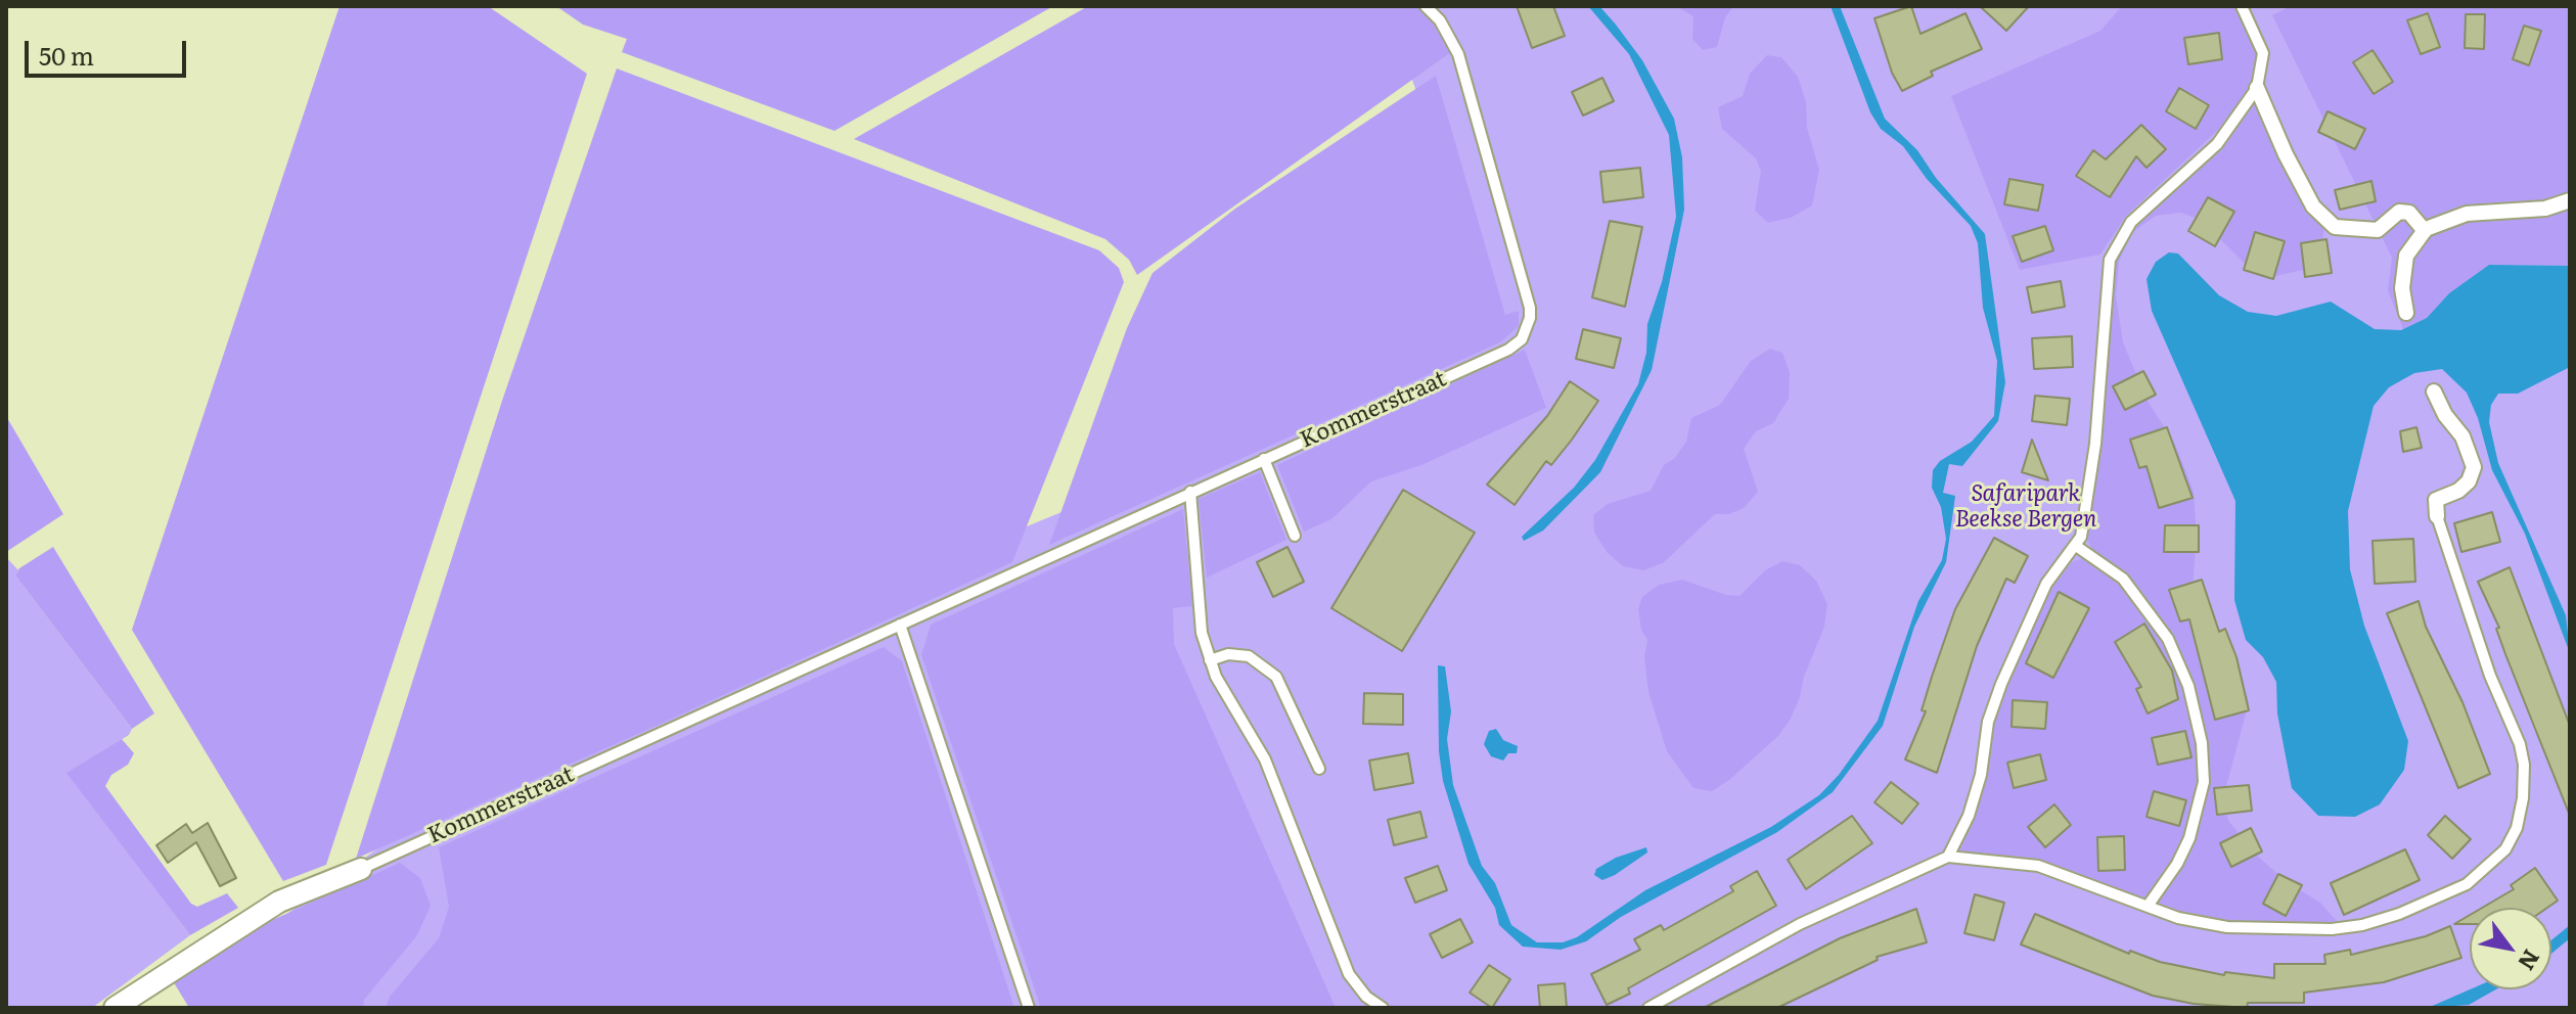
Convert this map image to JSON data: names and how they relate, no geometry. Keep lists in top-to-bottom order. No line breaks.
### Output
{"streets":{"street":["Kommerstraat"]},"parks":["Safaripark Beekse Bergen"],"scale_bar":"50 m","north":"bottom right"}
